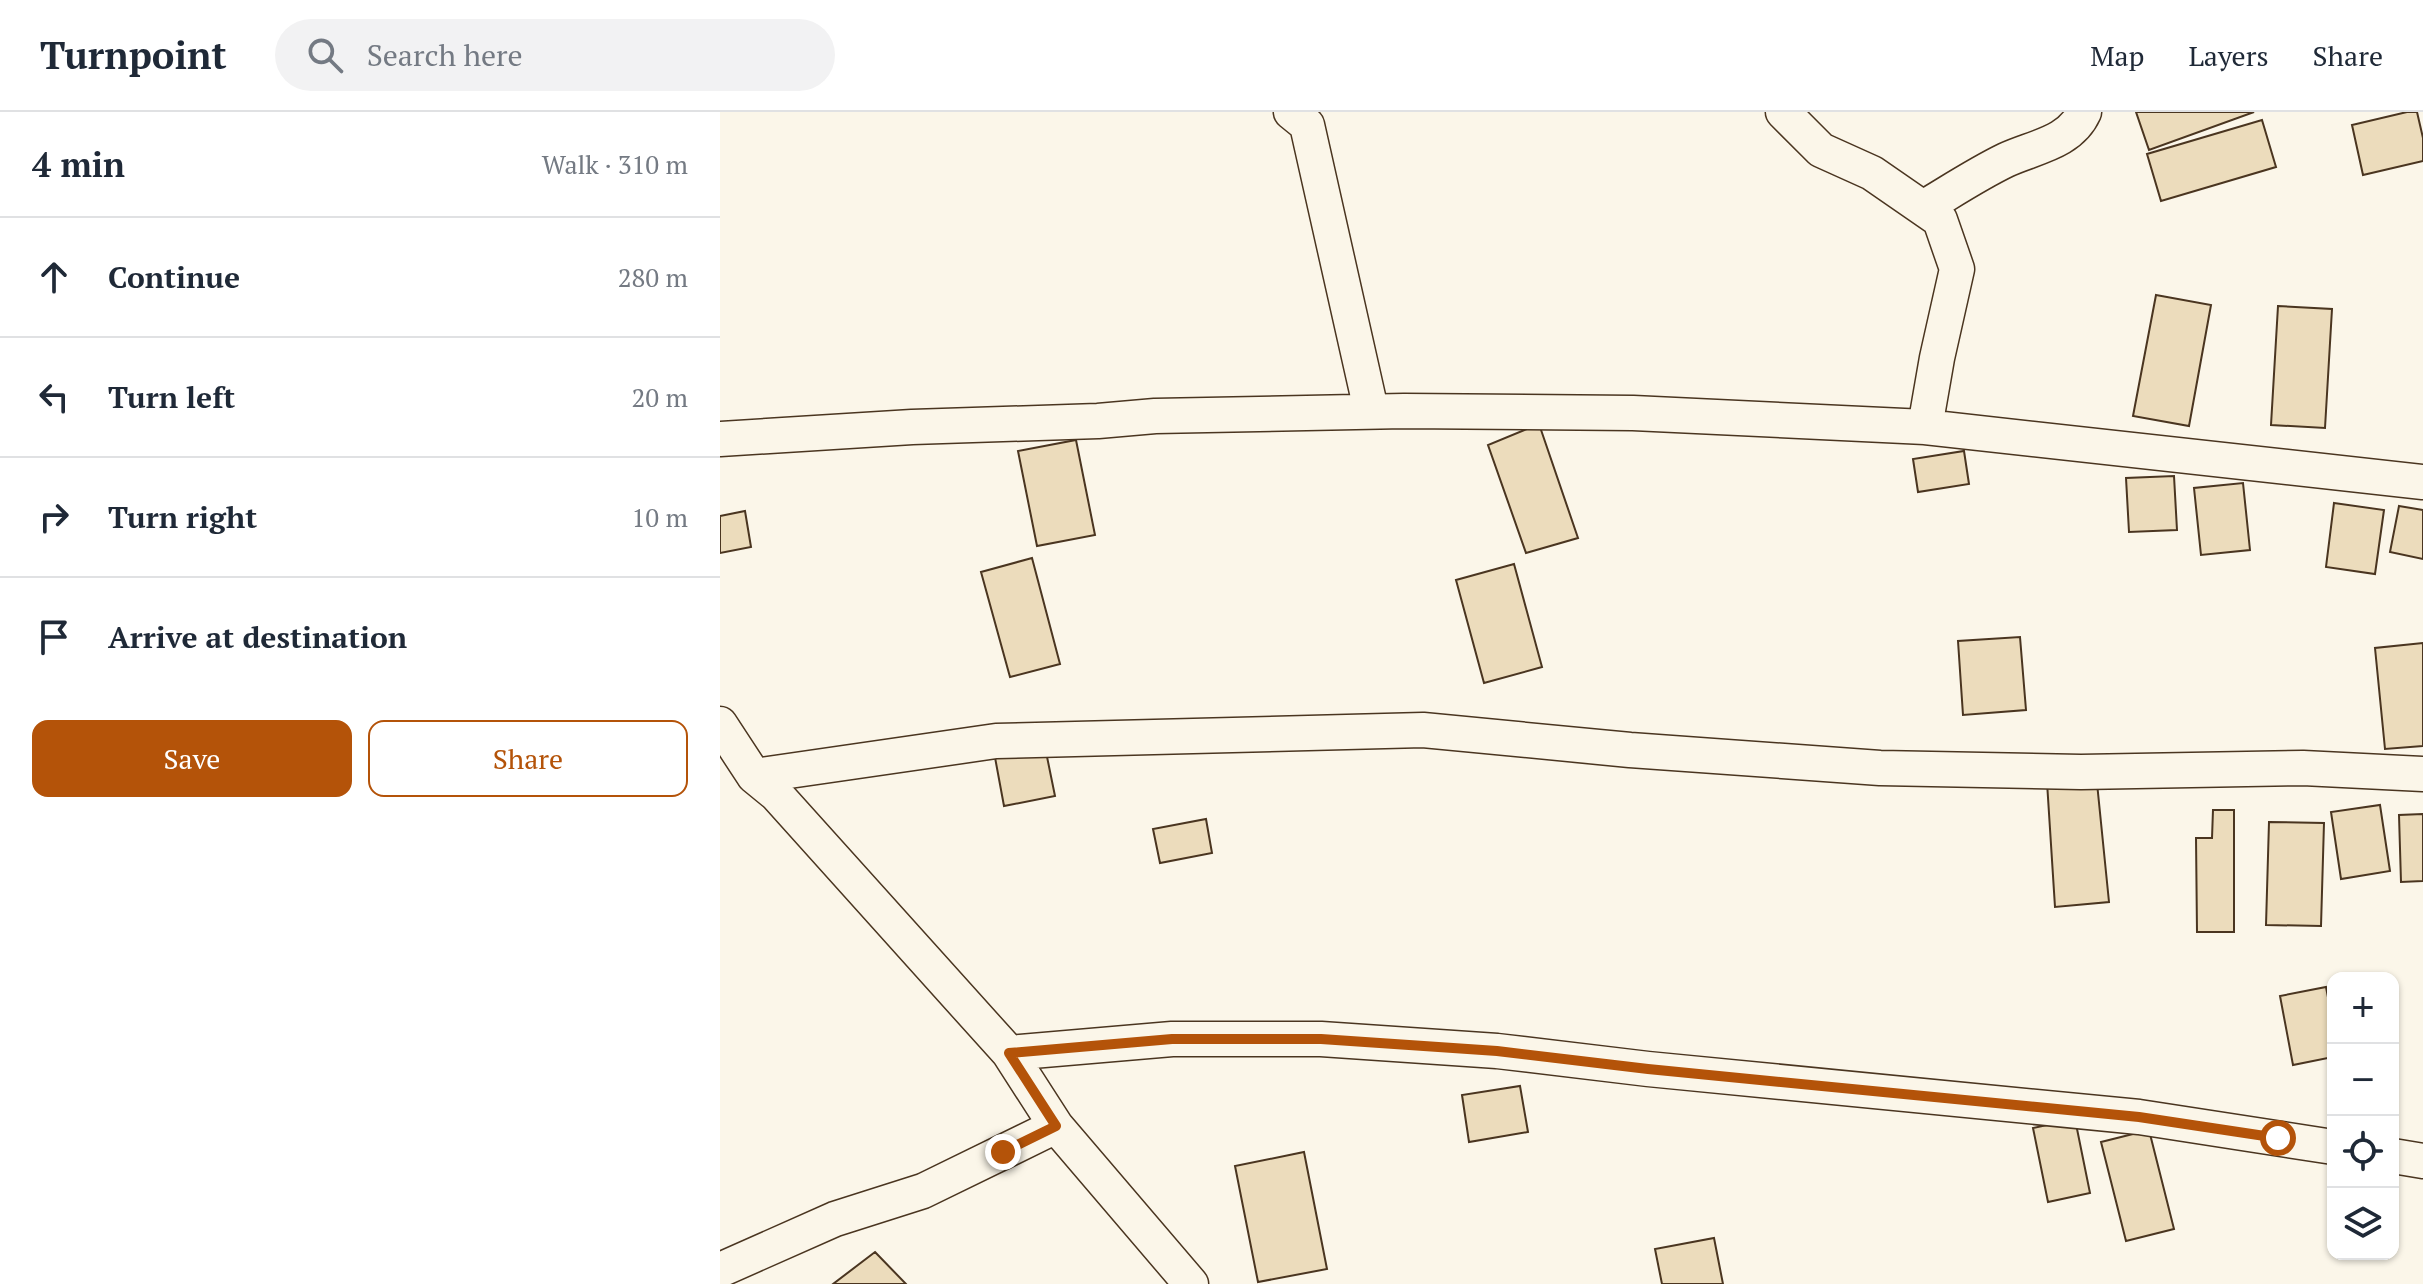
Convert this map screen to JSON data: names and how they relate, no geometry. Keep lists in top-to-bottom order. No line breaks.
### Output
{"page":{"header":"Turnpoint","search":"Search here","nav":["Map","Layers","Share"],"heading":["4 min","Walk · 310 m"],"list":[["Continue","280 m"],["Turn left","20 m"],["Turn right","10 m"],"Arrive at destination"],"buttons":["Save","Share"],"map_buttons":["+","−"]}}
